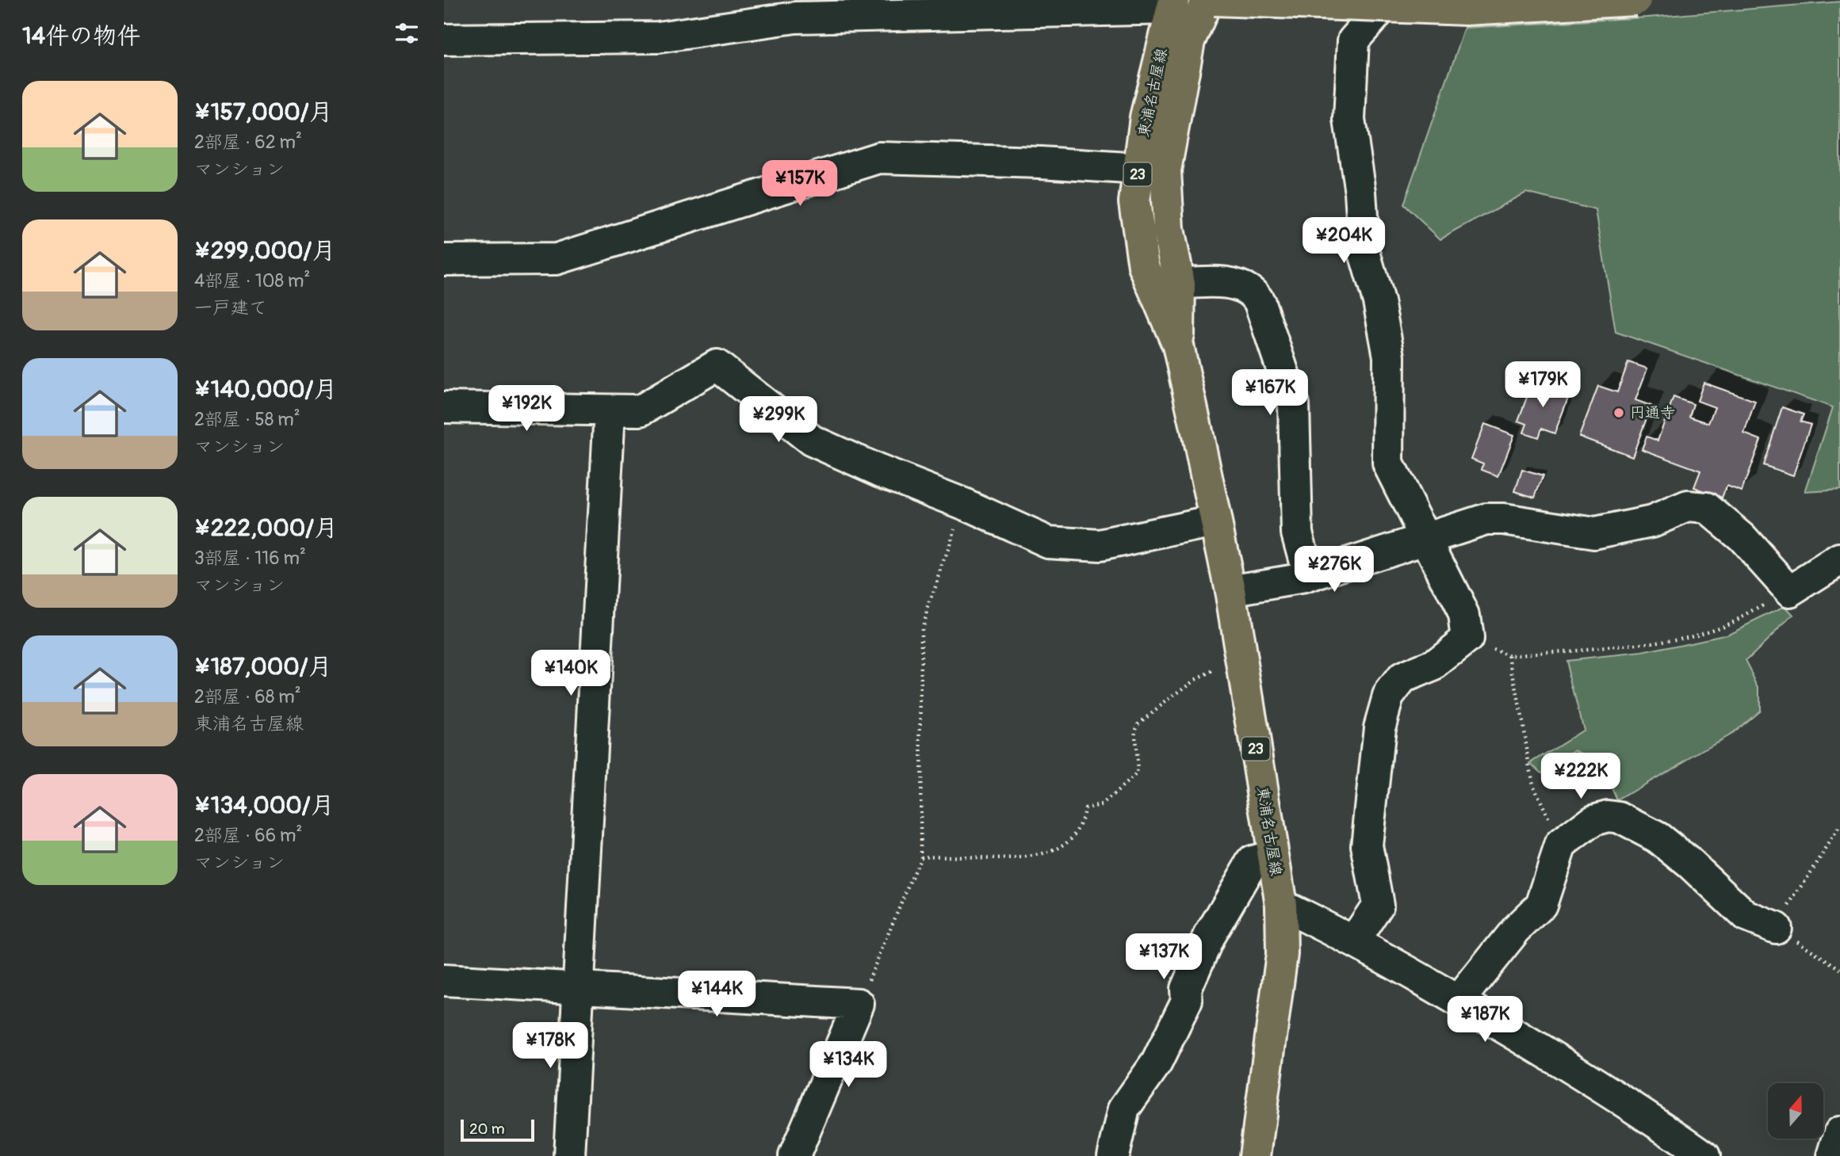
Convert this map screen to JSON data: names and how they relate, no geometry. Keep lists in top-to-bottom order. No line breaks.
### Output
{"streets":{"main road":["東浦名古屋線","23"]},"places":["円通寺"],"scale_bar":"20 m","north":"top","page":{"heading":"14件の物件","list":[{"name":"¥157,000/月","note":"2部屋 · 62 m² · マンション"},{"name":"¥299,000/月","note":"4部屋 · 108 m² · 一戸建て"},{"name":"¥140,000/月","note":"2部屋 · 58 m² · マンション"},{"name":"¥222,000/月","note":"3部屋 · 116 m² · マンション"},{"name":"¥187,000/月","note":"2部屋 · 68 m² · 東浦名古屋線"},{"name":"¥134,000/月","note":"2部屋 · 66 m² · マンション"}],"price":["¥157K","¥204K","¥179K","¥167K","¥192K","¥299K","¥276K","¥140K","¥222K","¥137K","¥144K","¥187K","¥178K","¥134K"],"scale":"20 m"}}
